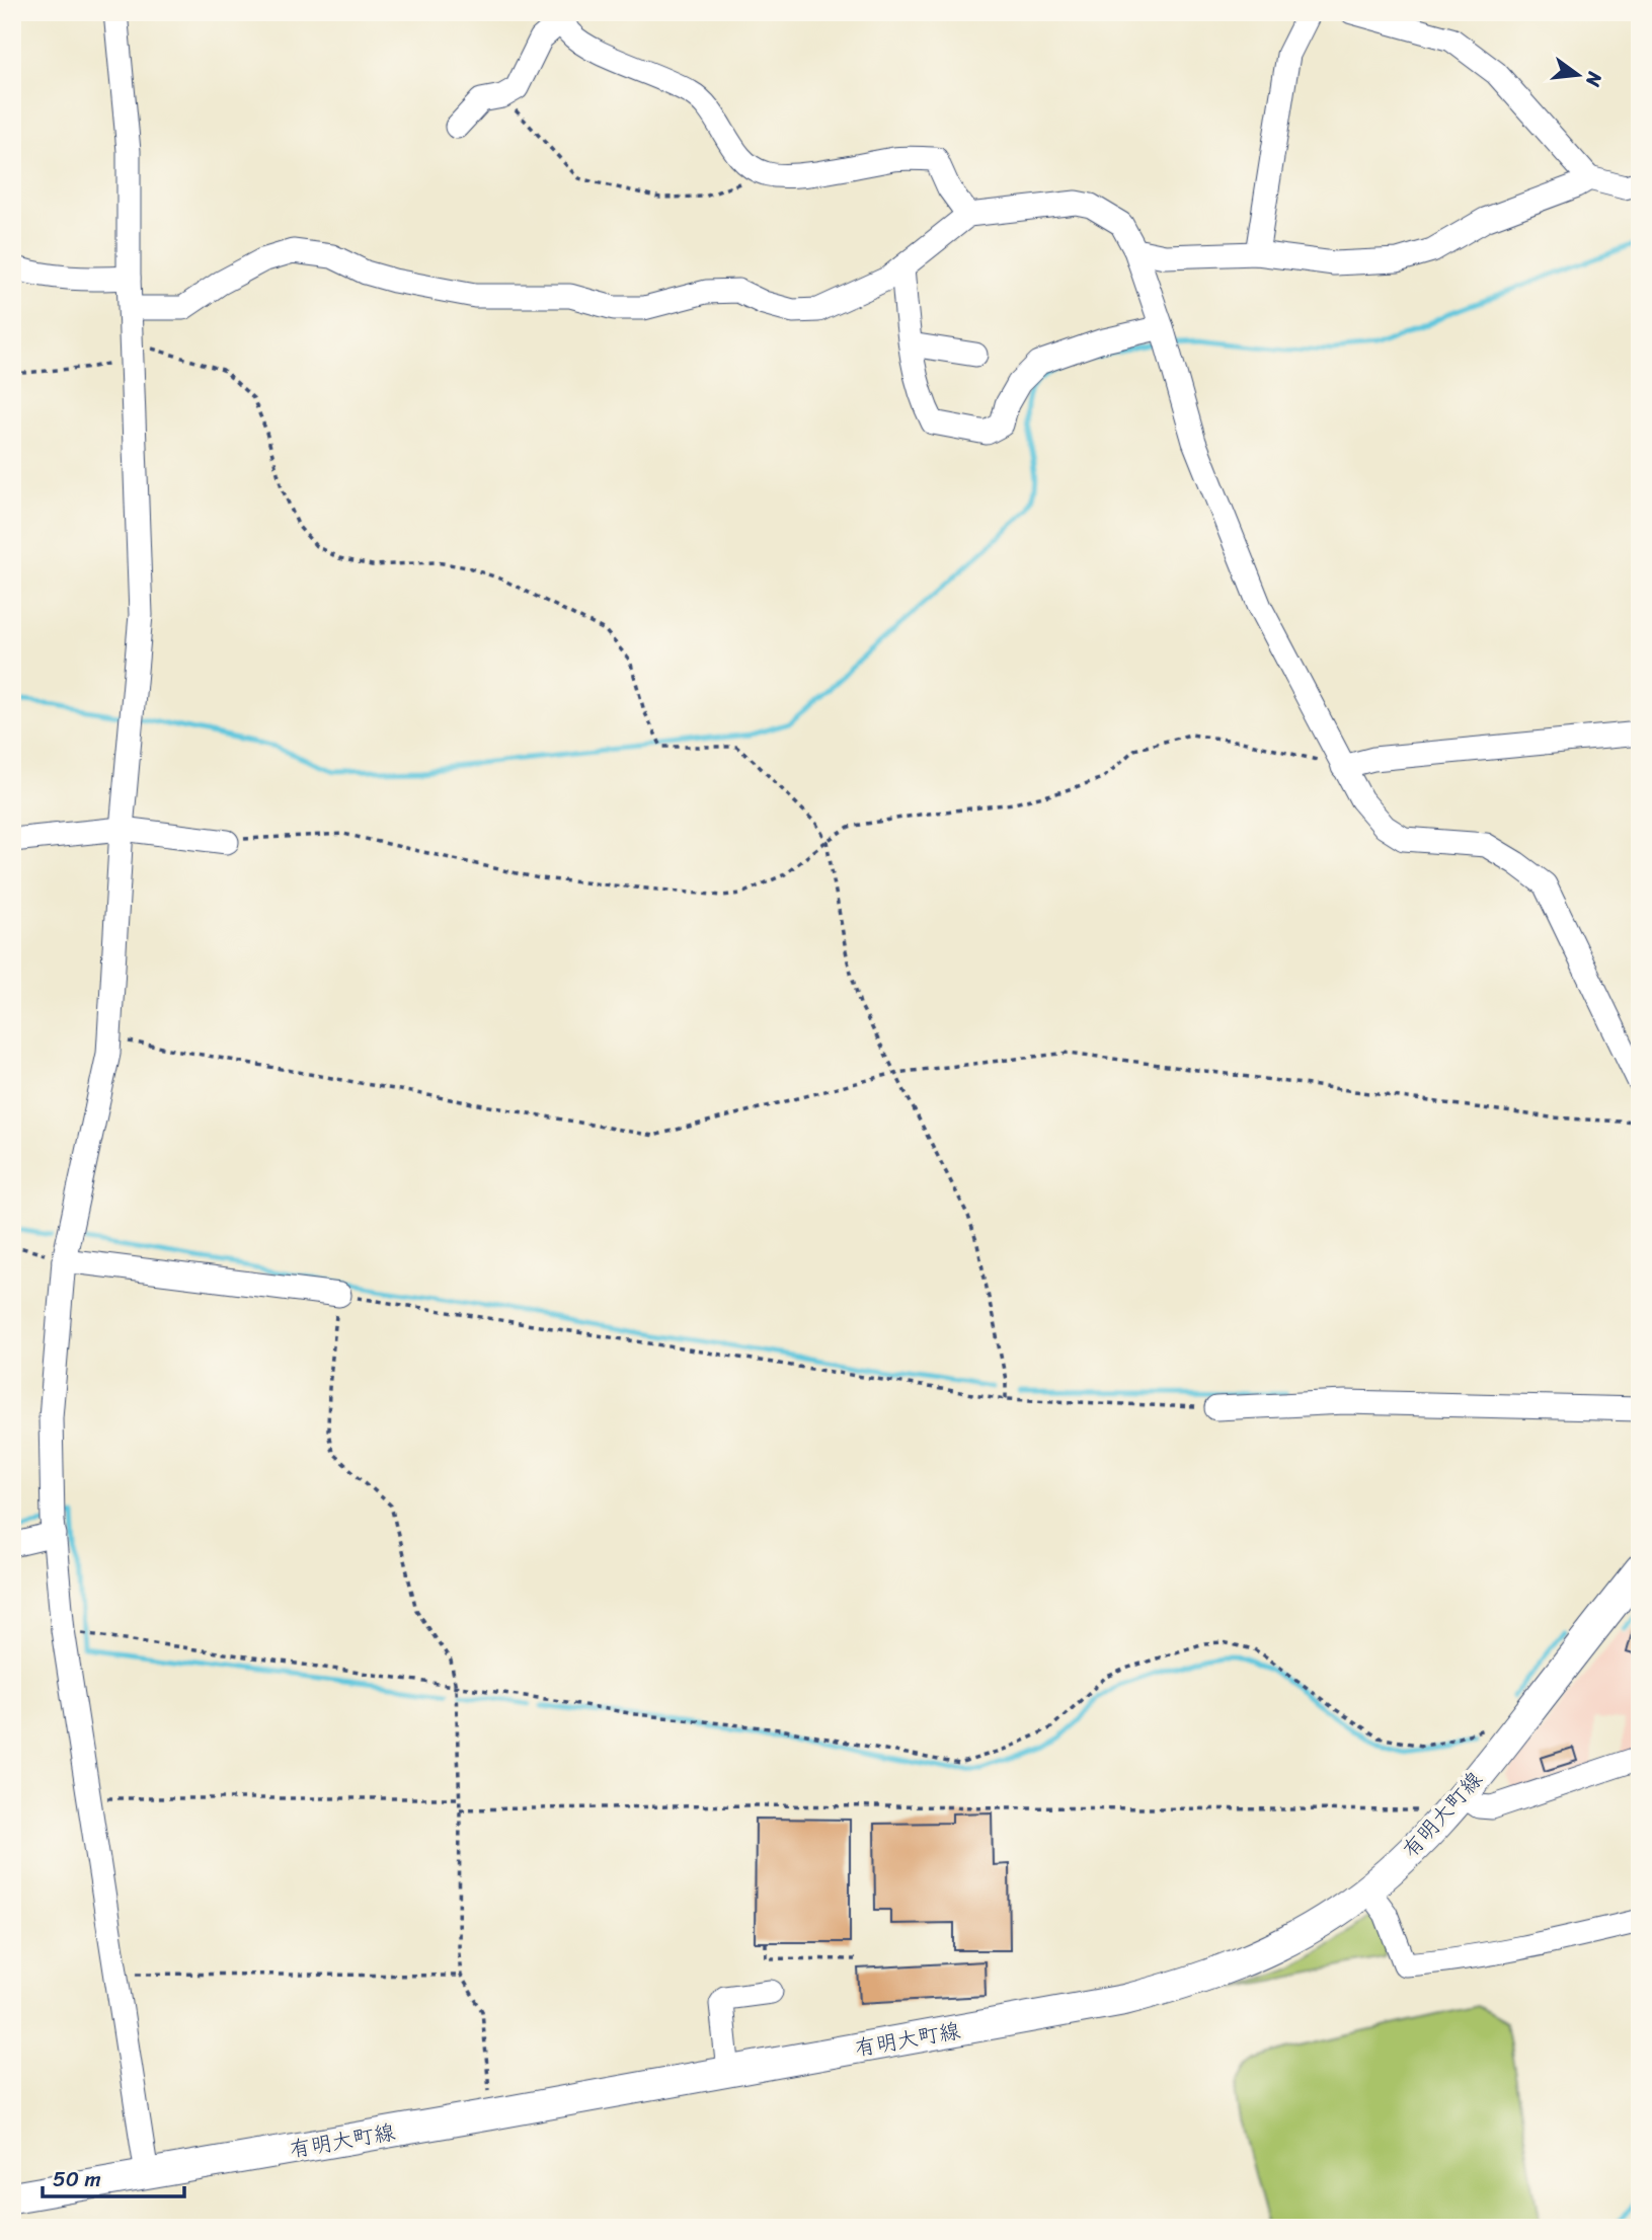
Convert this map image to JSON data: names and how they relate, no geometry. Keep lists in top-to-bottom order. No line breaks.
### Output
{"streets":{"main road":["有明大町線"]},"scale_bar":"50 m","north":"right"}
